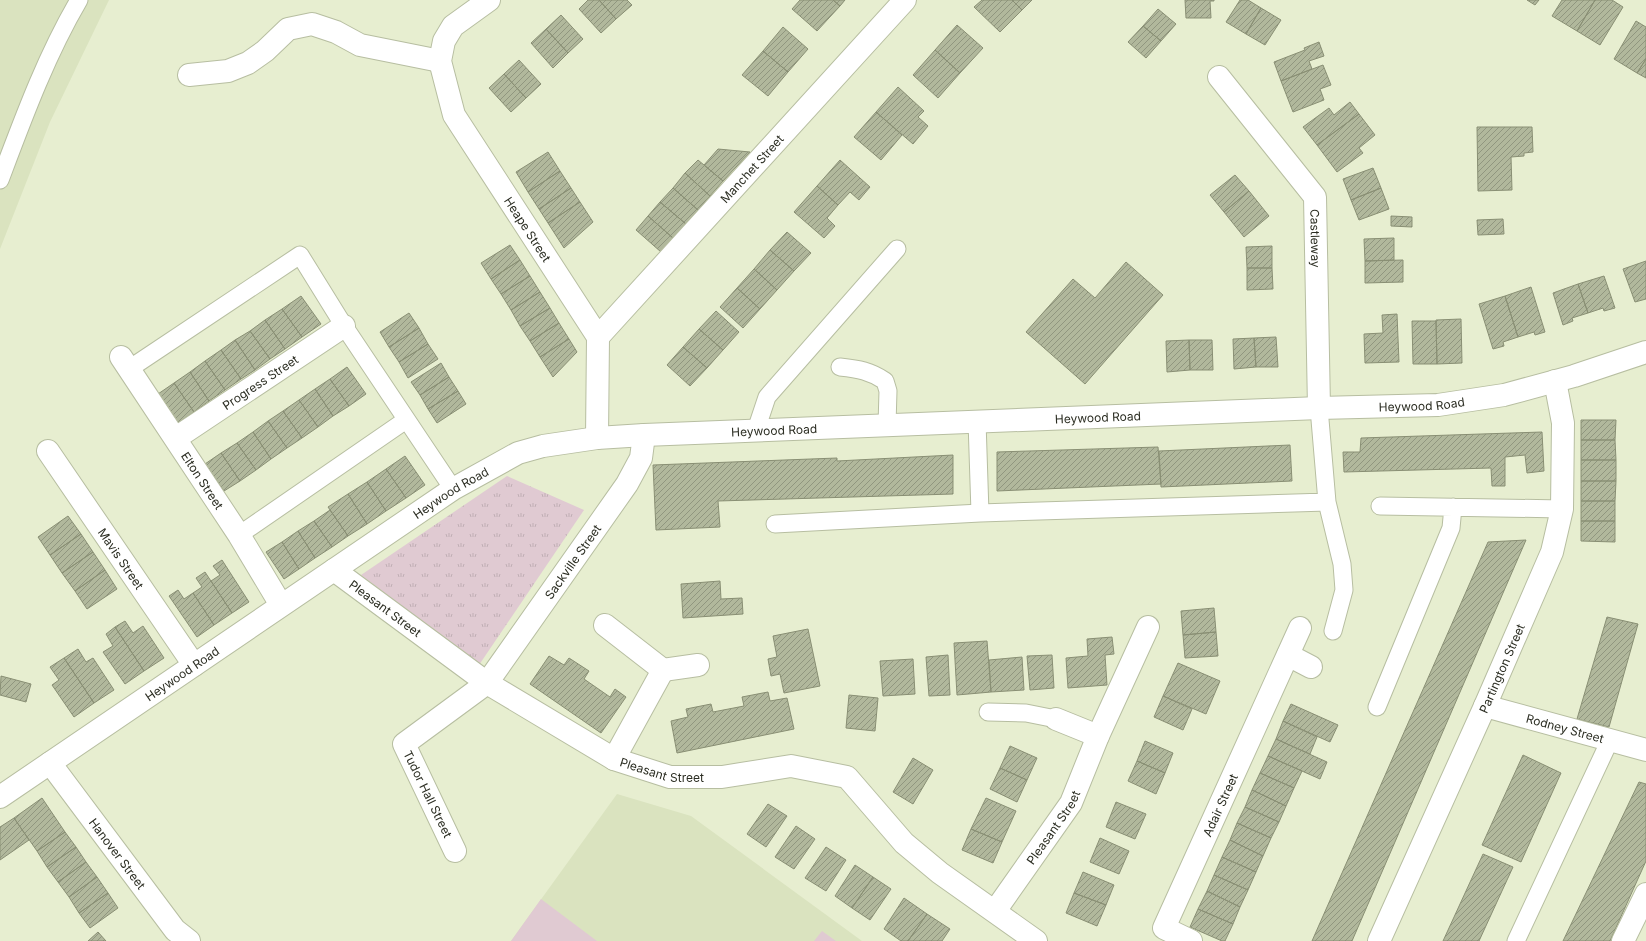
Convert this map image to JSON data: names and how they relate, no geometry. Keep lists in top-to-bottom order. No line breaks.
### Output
{"streets":{"street":["Manchet Street","Heape Street","Castleway","Progress Street","Heywood Road","Elton Street","Mavis Street","Sackville Street","Pleasant Street","Partington Street","Rodney Street","Tudor Hall Street","Adair Street","Hanover Street"]},"crossings":[["Manchet Street","Heape Street"],["Castleway","Heywood Road"],["Progress Street","Elton Street"],["Heywood Road","Elton Street"],["Heywood Road","Mavis Street"],["Heywood Road","Sackville Street"],["Heywood Road","Pleasant Street"],["Heywood Road","Partington Street"],["Heywood Road","Hanover Street"],["Sackville Street","Pleasant Street"],["Sackville Street","Tudor Hall Street"],["Pleasant Street","Tudor Hall Street"],["Partington Street","Rodney Street"]]}
